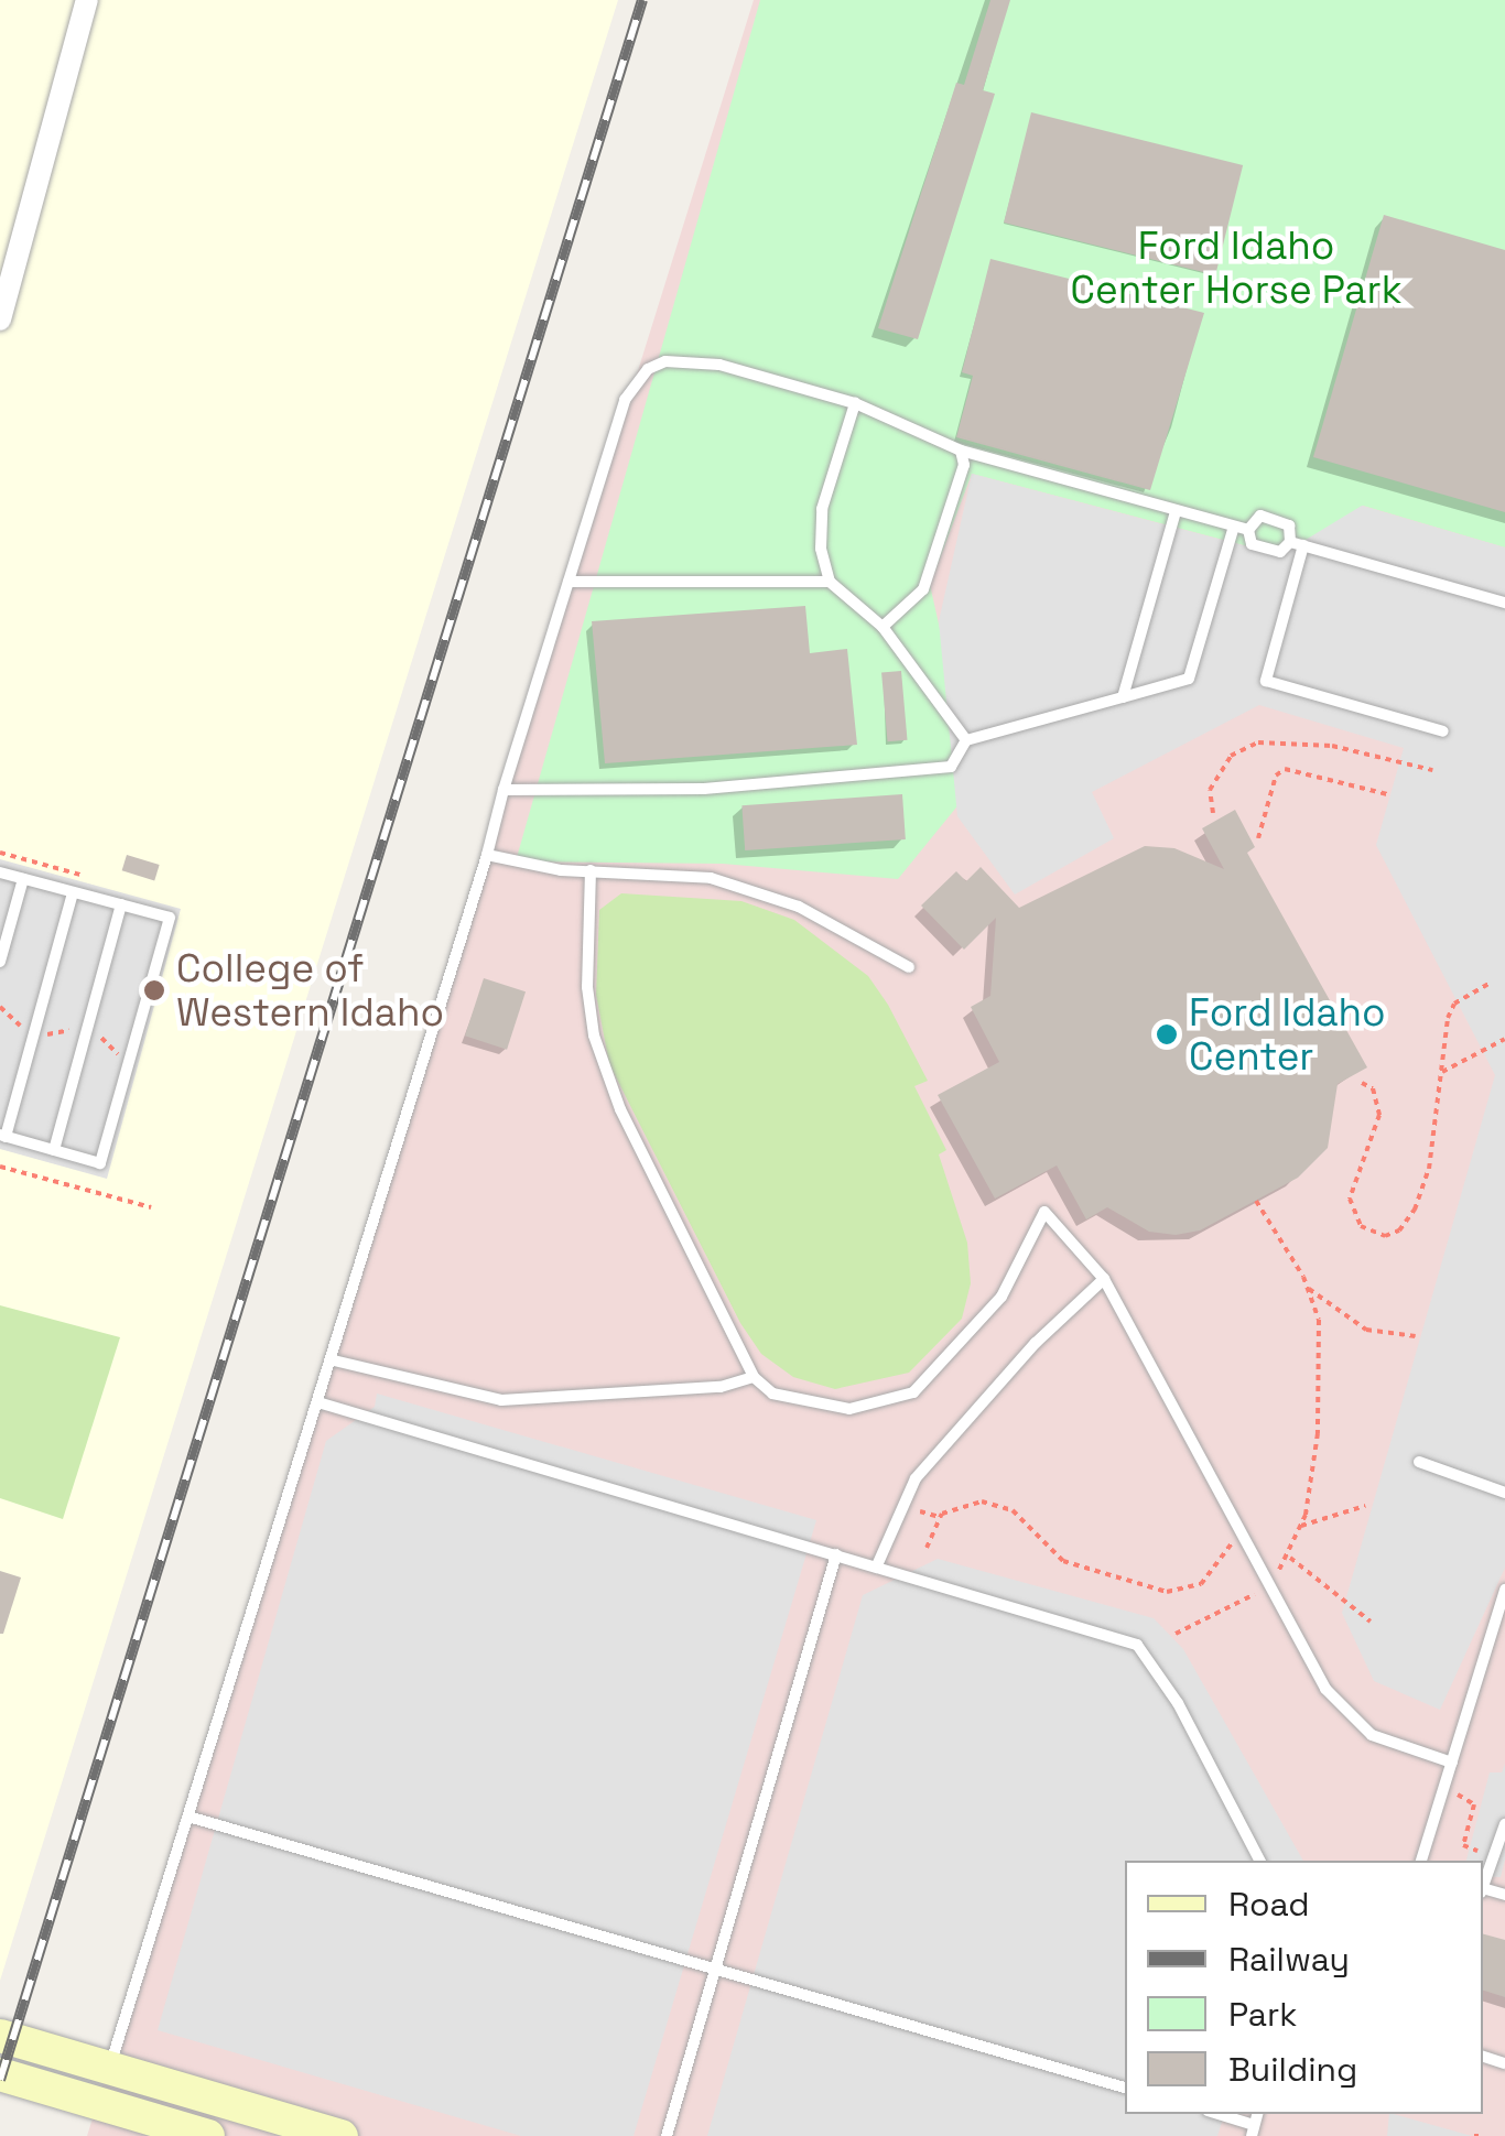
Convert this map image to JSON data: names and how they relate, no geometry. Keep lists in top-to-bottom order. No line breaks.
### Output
{"parks":["Ford Idaho Center Horse Park"],"places":["College of Western Idaho","Ford Idaho Center"],"legend":["Road","Railway","Park","Building"]}
